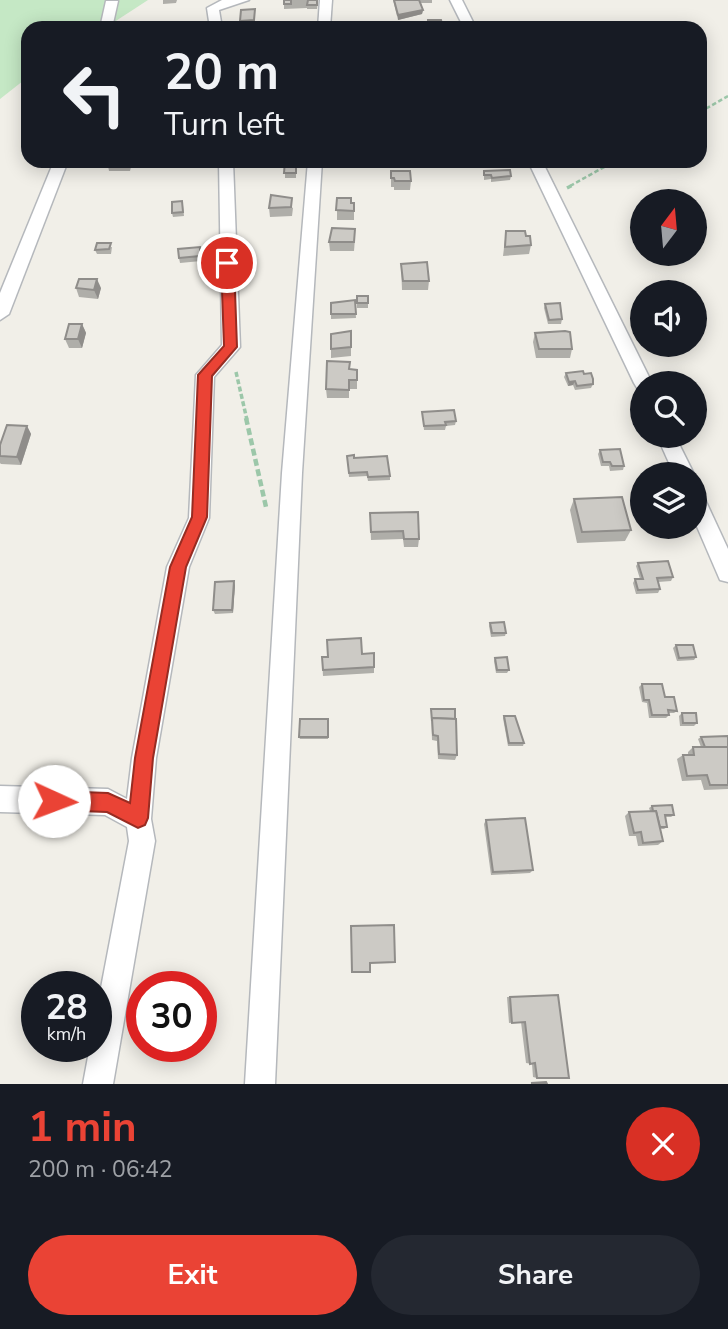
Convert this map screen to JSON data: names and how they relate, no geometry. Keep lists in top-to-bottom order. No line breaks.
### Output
{"north":"top","page":{"turn":["20 m","Turn left"],"speed":"28 km/h","limit":"30","heading":["1 min","200 m · 06:42"],"buttons":["Exit","Share"]}}
